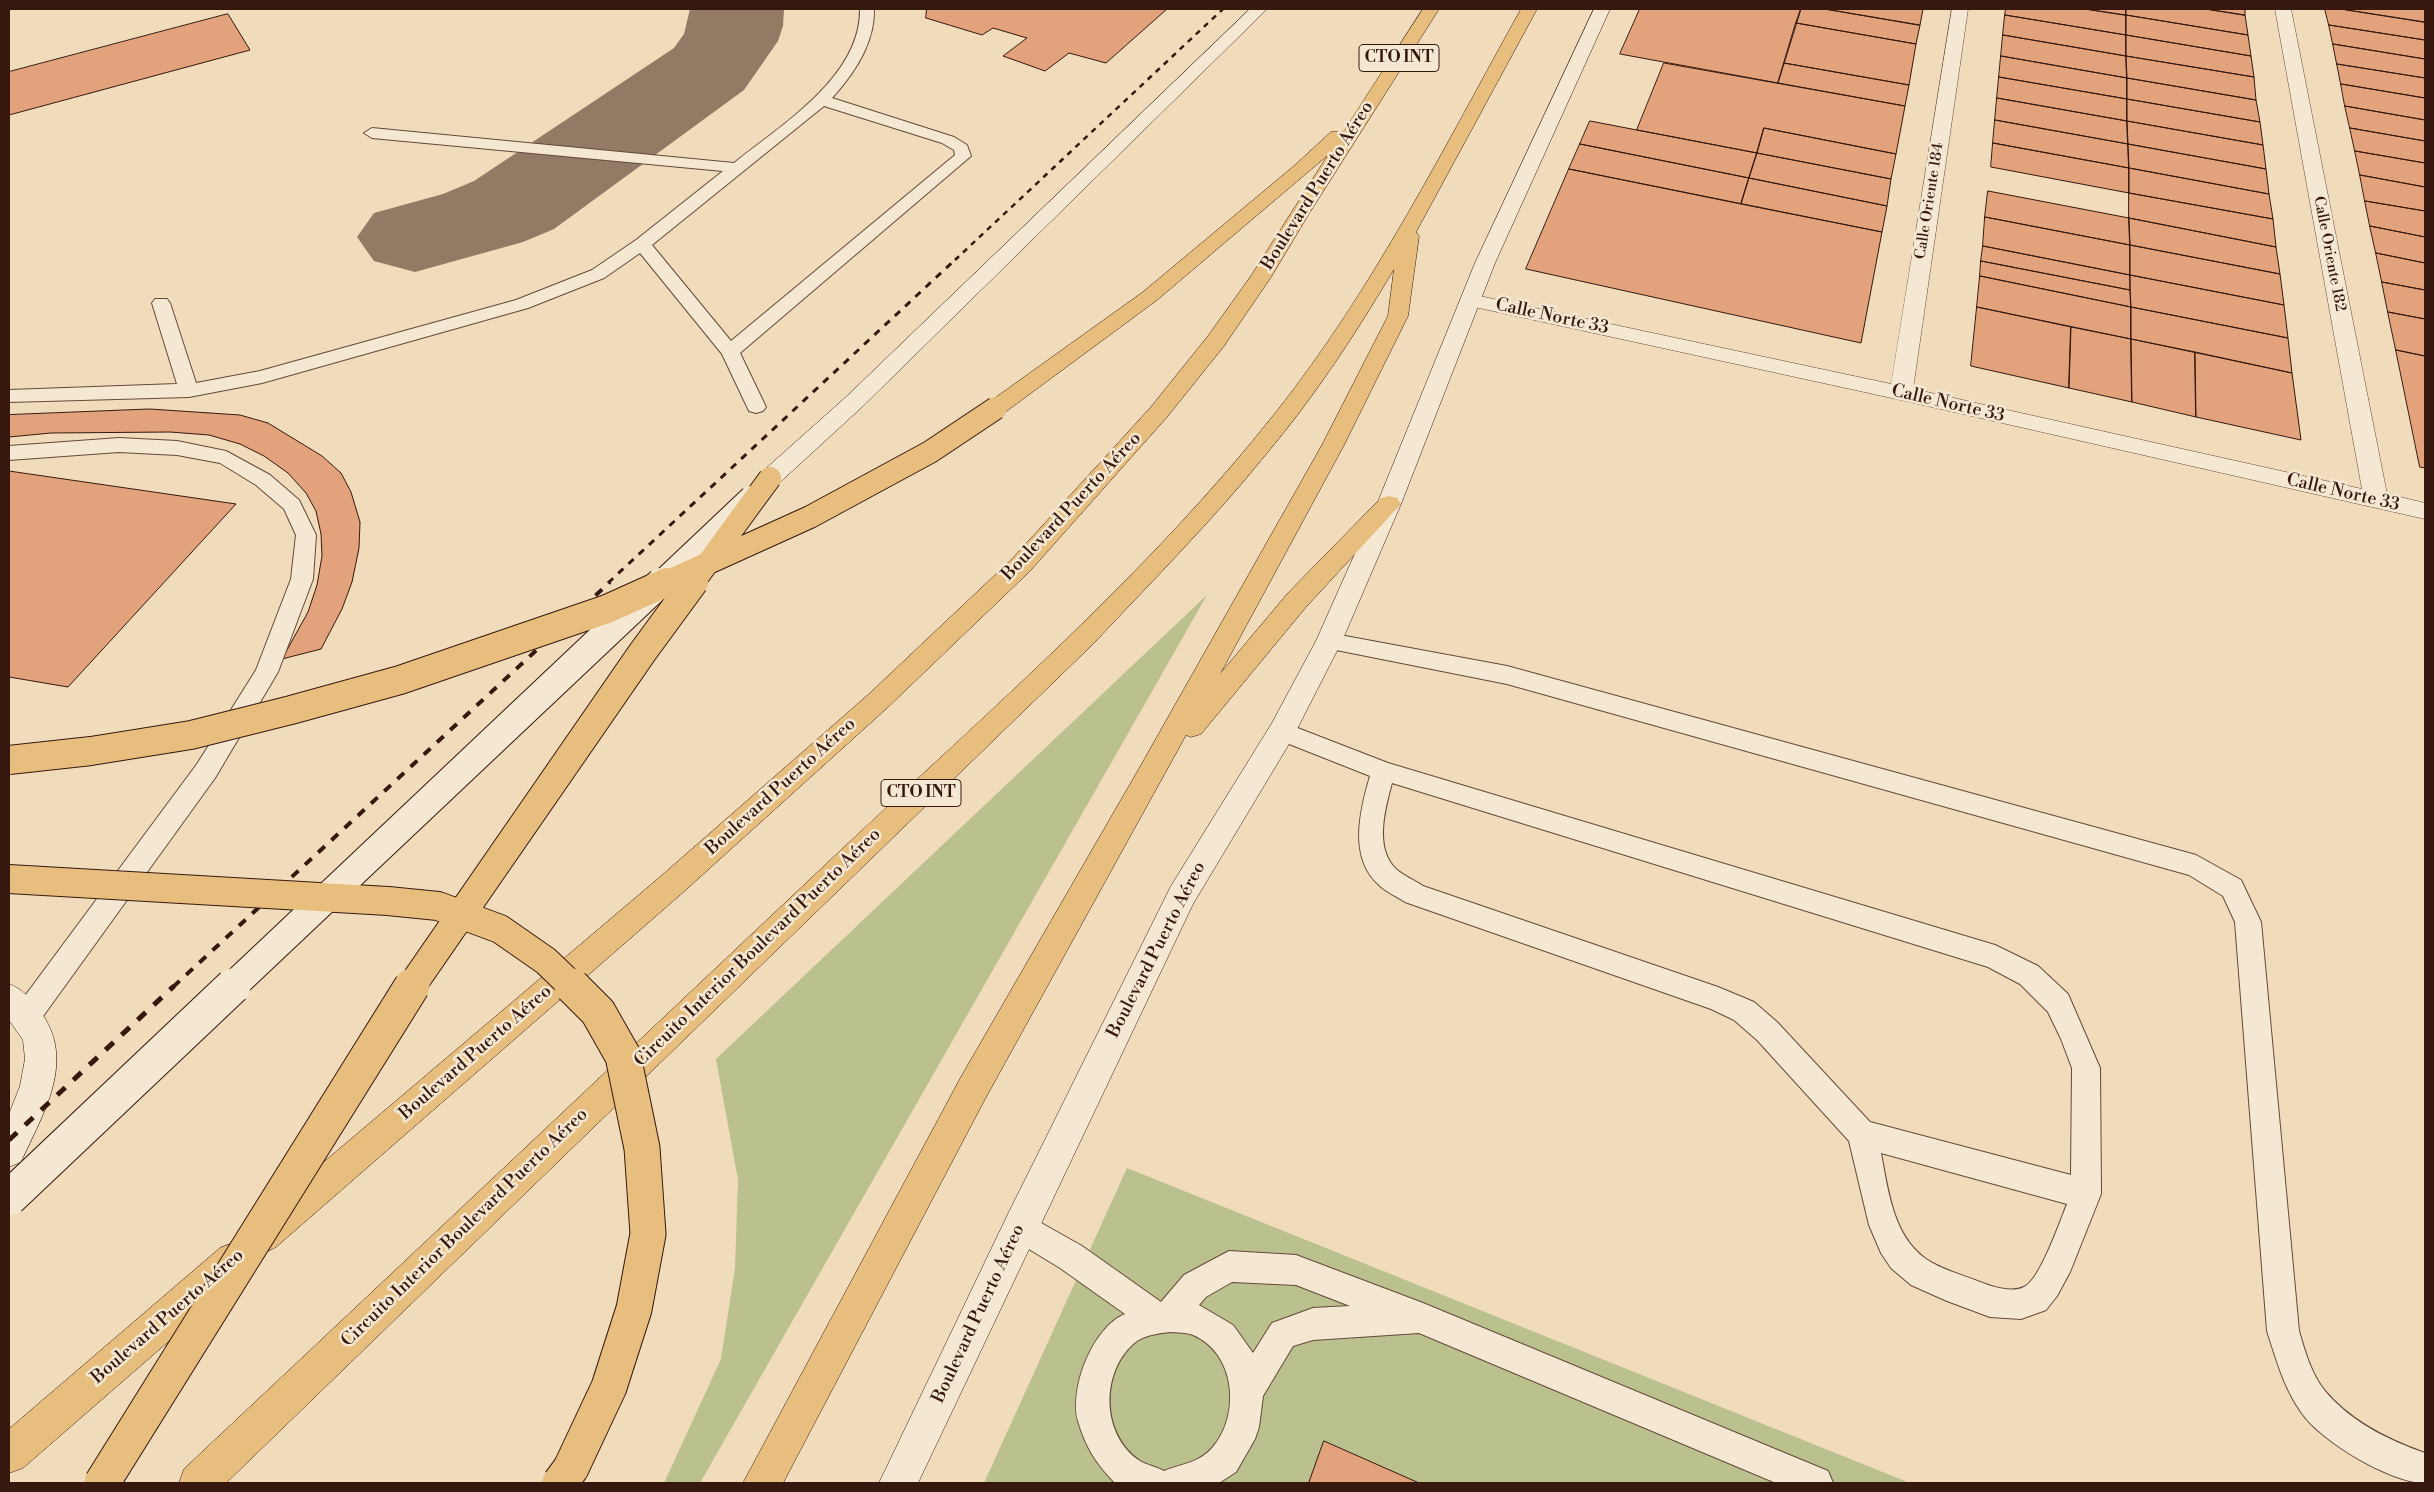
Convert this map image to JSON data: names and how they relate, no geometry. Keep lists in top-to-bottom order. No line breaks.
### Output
{"streets":{"highway":["CTO INT","Boulevard Puerto Aéreo","Circuito Interior Boulevard Puerto Aéreo"],"street":["Calle Oriente 184","Calle Oriente 182","Calle Norte 33"]},"crossings":[["Boulevard Puerto Aéreo","Calle Norte 33"],["Calle Oriente 184","Calle Norte 33"],["Calle Oriente 182","Calle Norte 33"]]}
